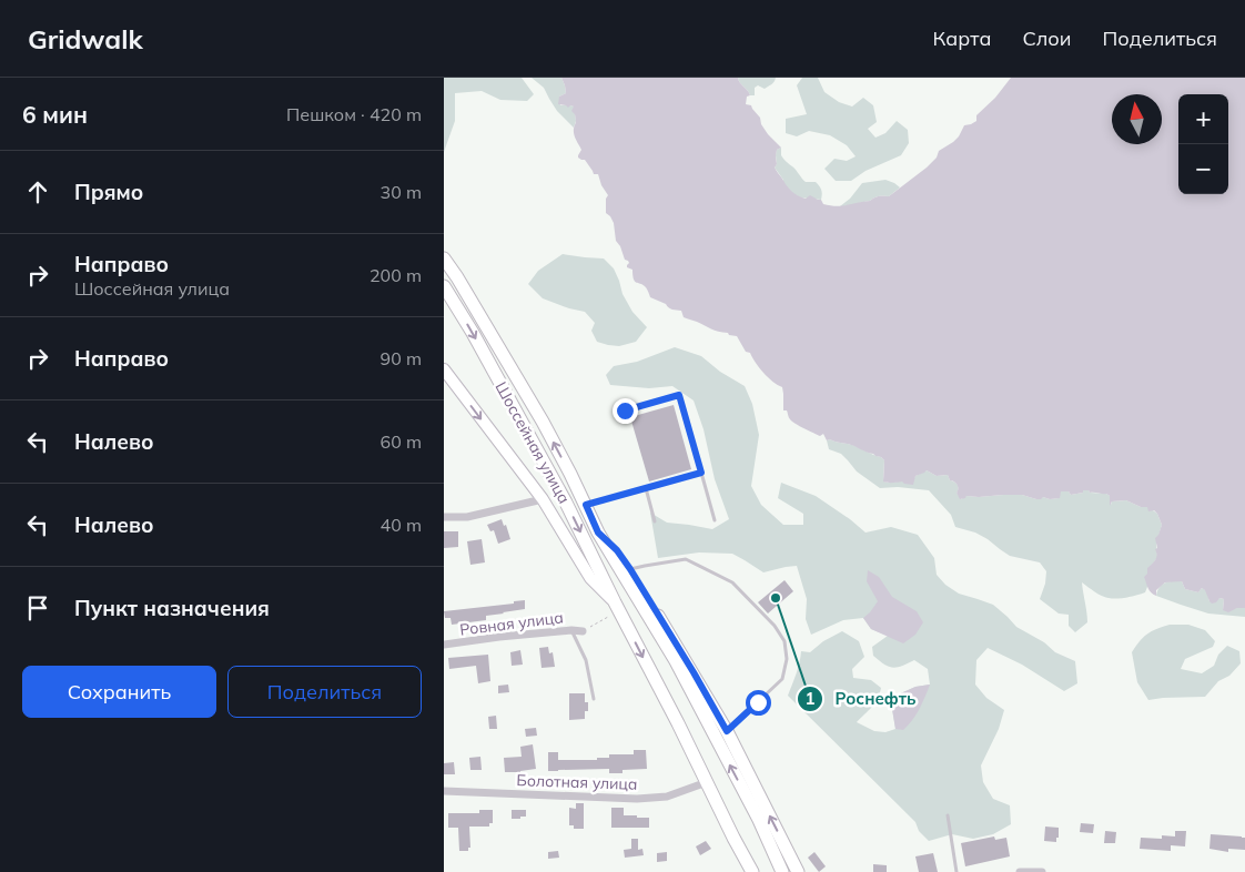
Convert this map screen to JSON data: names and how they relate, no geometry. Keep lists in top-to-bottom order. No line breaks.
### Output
{"streets":{"main road":["Шоссейная улица"],"street":["Ровная улица","Болотная улица"]},"crossings":[["Шоссейная улица","Болотная улица"]],"places":["Роснефть"],"north":"top","page":{"header":"Gridwalk","nav":["Карта","Слои","Поделиться"],"heading":["6 мин","Пешком · 420 m"],"map_buttons":["+","−"],"list":[["Прямо","30 m"],["Направо","Шоссейная улица","200 m"],["Направо","90 m"],["Налево","60 m"],["Налево","40 m"],"Пункт назначения"],"buttons":["Сохранить","Поделиться"]}}
